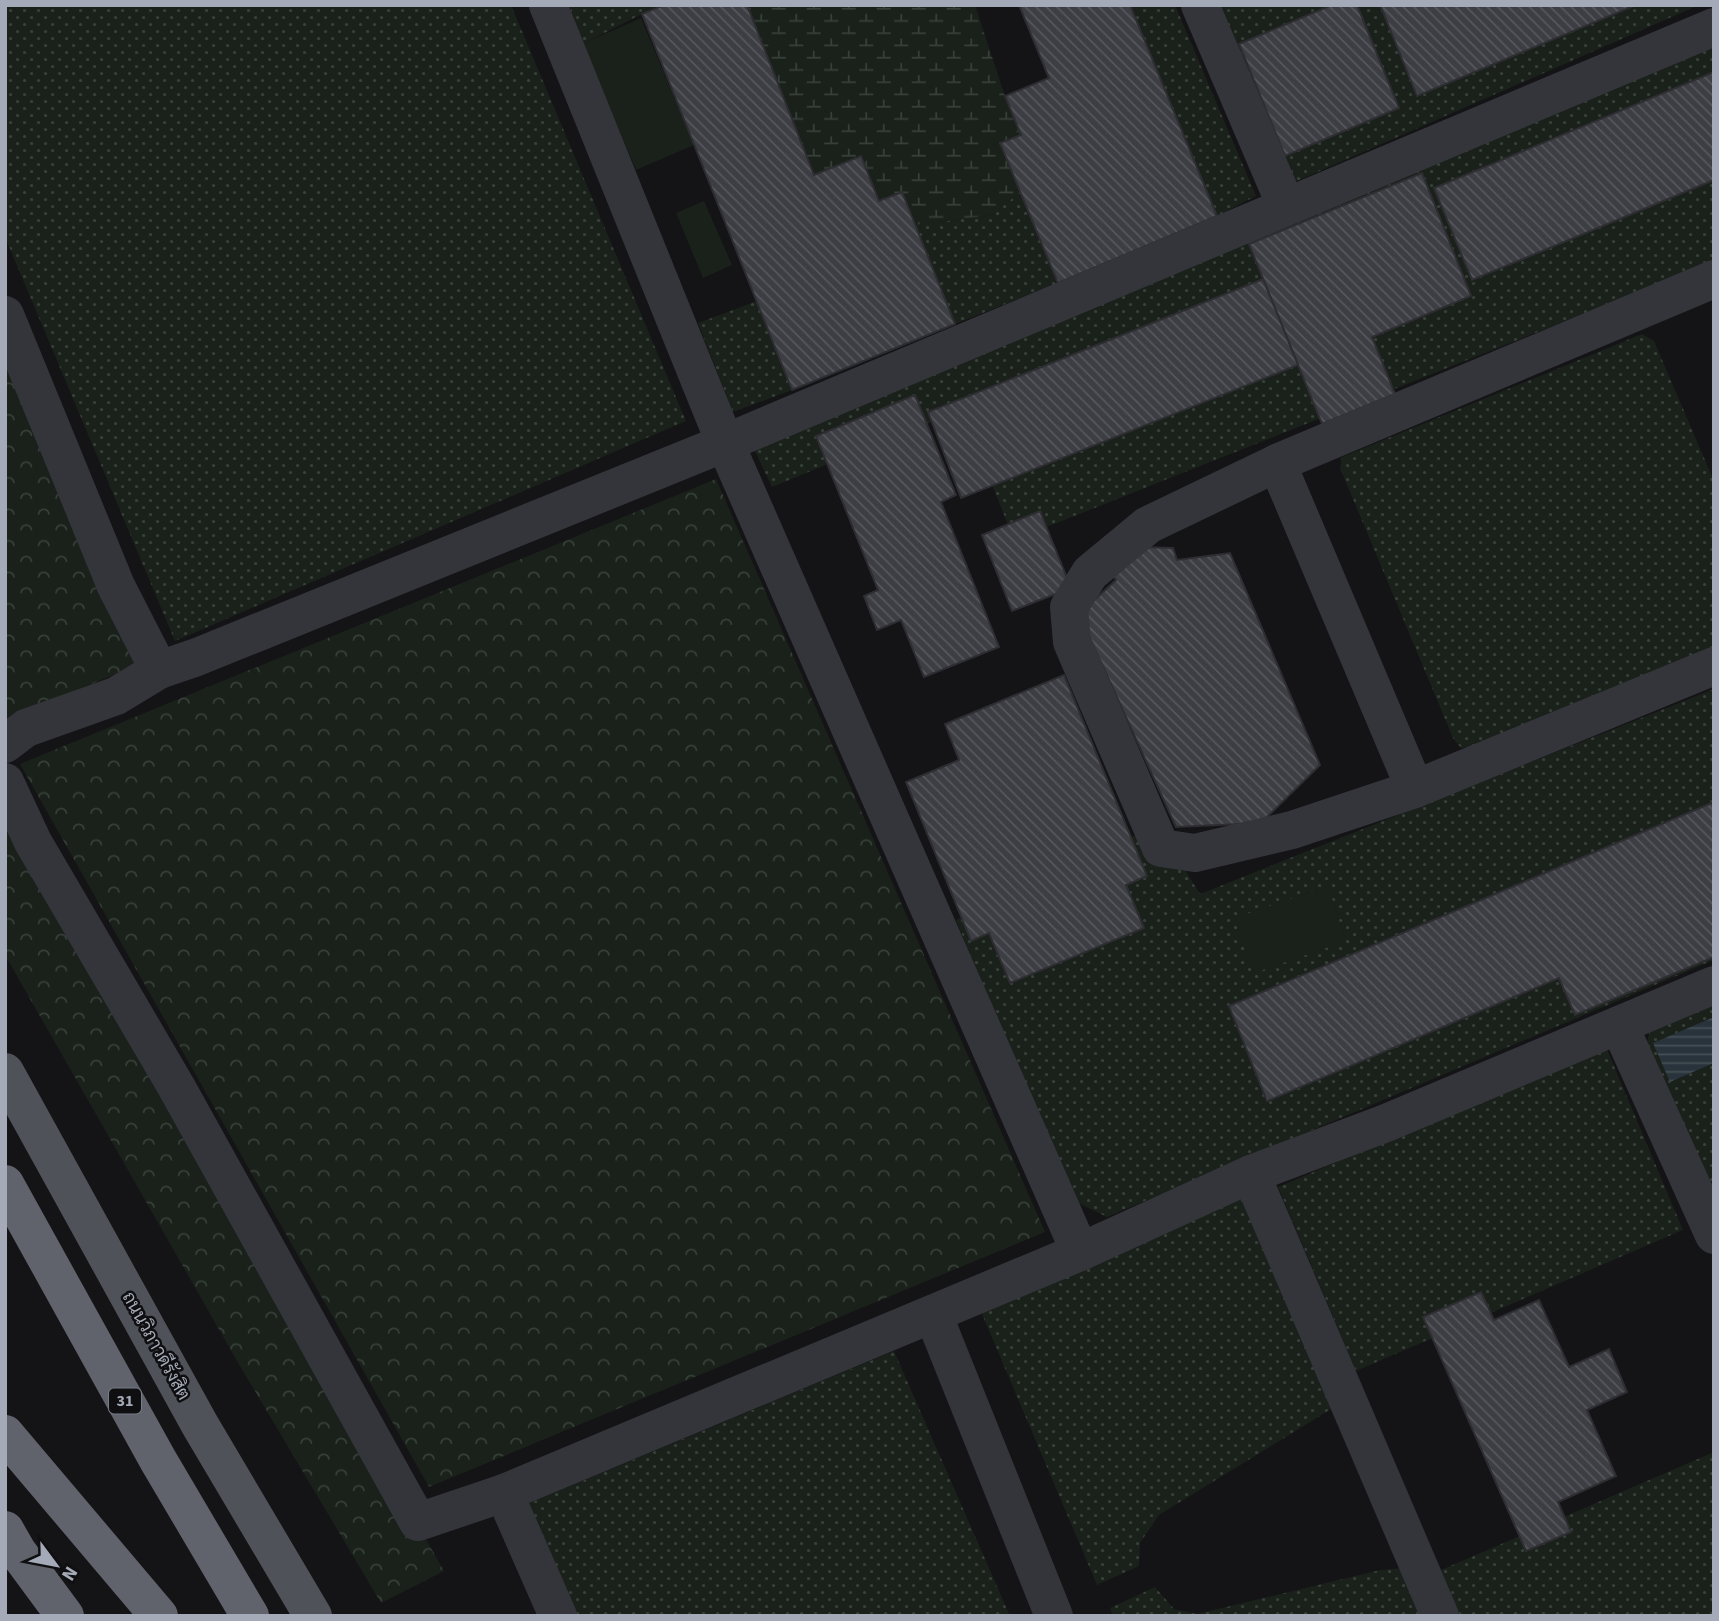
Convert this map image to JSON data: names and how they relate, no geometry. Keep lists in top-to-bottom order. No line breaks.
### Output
{"streets":{"highway":["31"],"main road":["ถนนวิภาวดีรังสิต"]},"north":"bottom right"}
